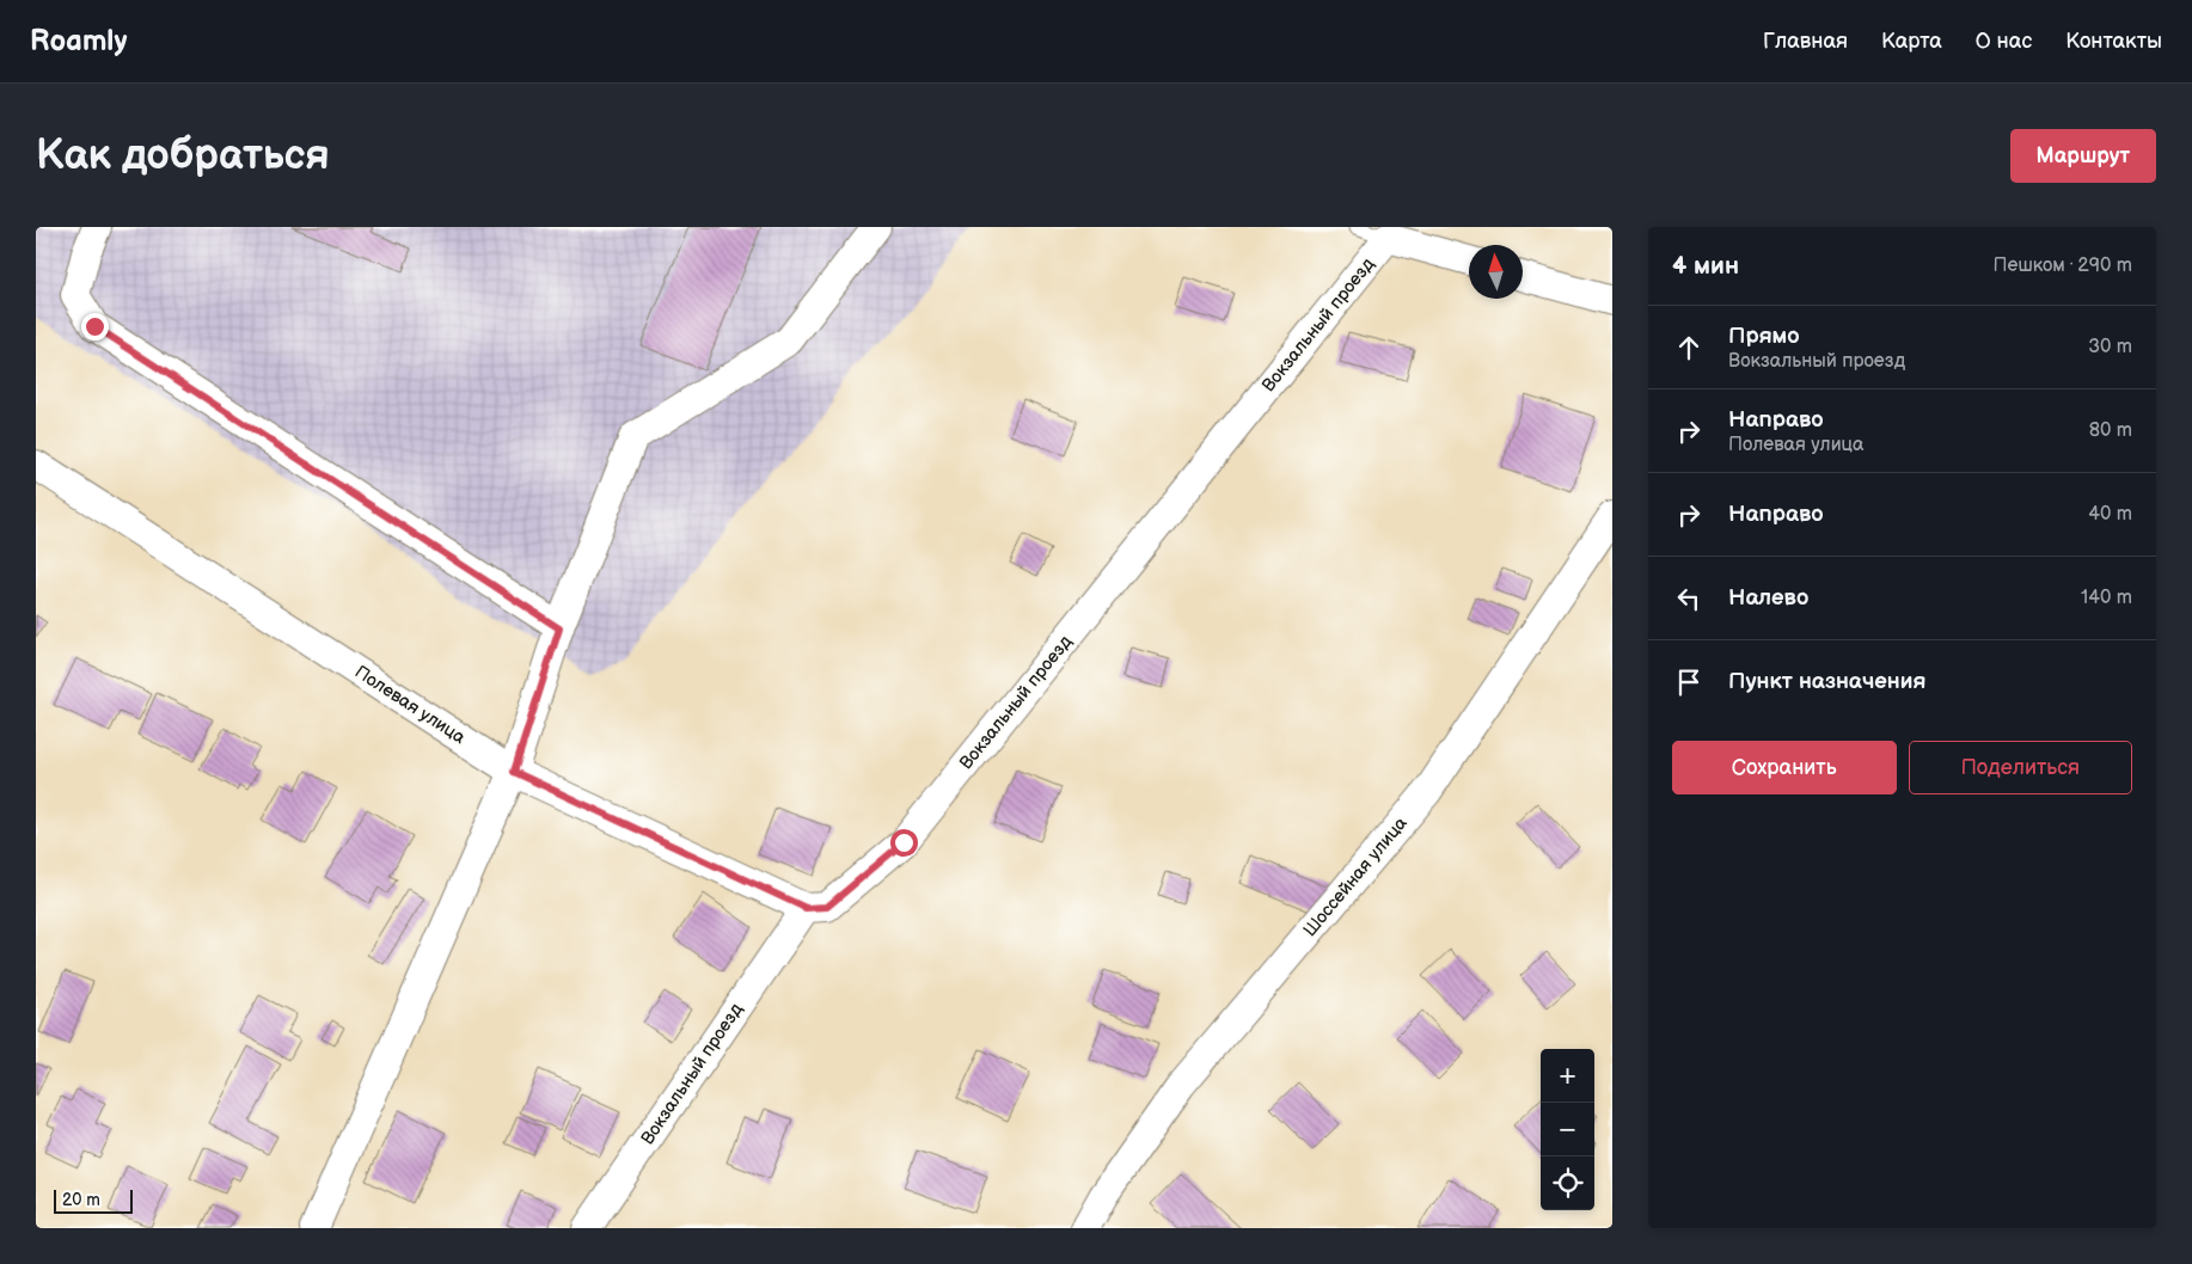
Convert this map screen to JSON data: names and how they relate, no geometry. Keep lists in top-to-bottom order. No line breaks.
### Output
{"streets":{"street":["Вокзальный проезд","Полевая улица","Шоссейная улица"]},"crossings":[["Вокзальный проезд","Полевая улица"]],"scale_bar":"20 m","north":"top","page":{"header":"Roamly","nav":["Главная","Карта","О нас","Контакты"],"buttons":["Маршрут",["Сохранить","Поделиться"]],"title":"Как добраться","heading":["4 мин","Пешком · 290 m"],"list":[["Прямо","Вокзальный проезд","30 m"],["Направо","Полевая улица","80 m"],["Направо","40 m"],["Налево","140 m"],"Пункт назначения"],"map_buttons":["+","−"],"scale":"20 m"}}
